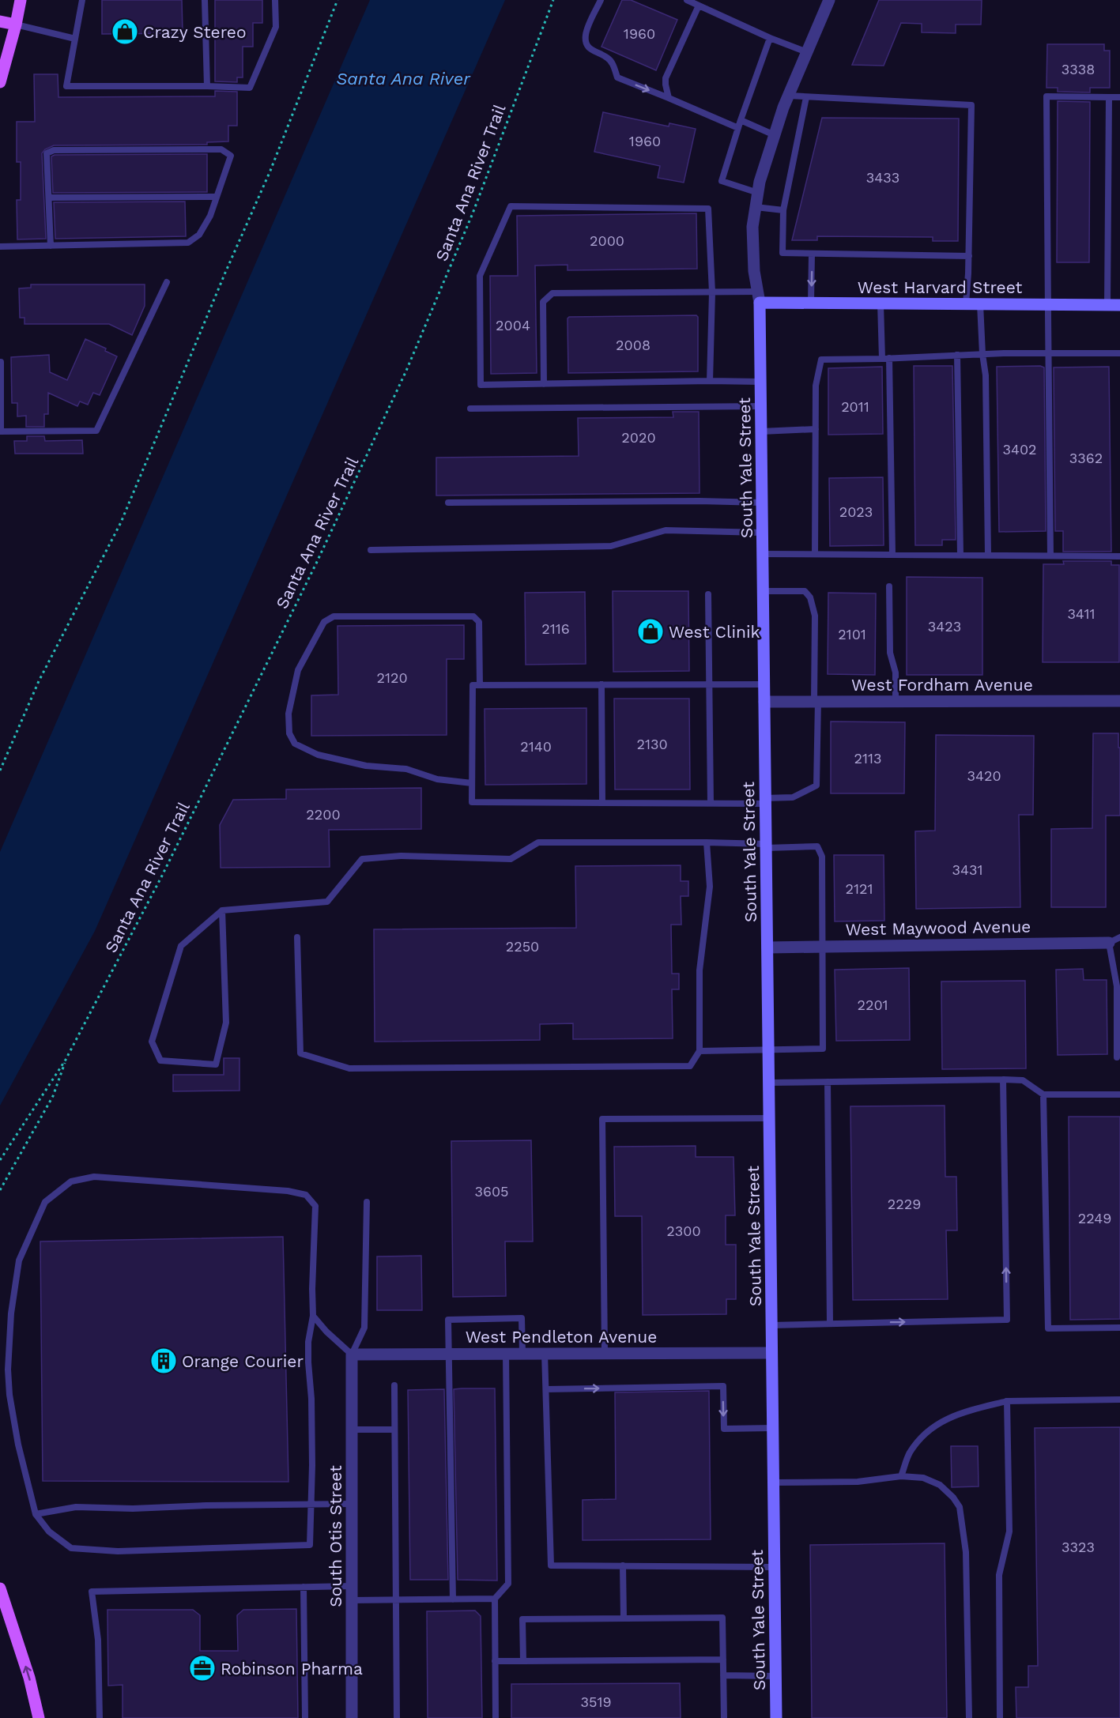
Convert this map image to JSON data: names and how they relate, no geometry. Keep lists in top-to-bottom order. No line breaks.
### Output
{"streets":{"street":["West Harvard Street","South Yale Street","West Fordham Avenue","West Maywood Avenue","West Pendleton Avenue","South Otis Street"],"path":["Santa Ana River Trail"]},"crossings":[["West Harvard Street","South Yale Street"],["South Yale Street","West Fordham Avenue"],["South Yale Street","West Maywood Avenue"],["South Yale Street","West Pendleton Avenue"],["West Pendleton Avenue","South Otis Street"]],"water":["Santa Ana River"],"places":{"shop":["Crazy Stereo","West Clinik"],"building":["Orange Courier"],"office":["Robinson Pharma"]},"house_numbers":["1960","3338","1960","3433","2000","2004","2008","2011","2020","3402","3362","2023","3411","3423","2116","2101","2120","2130","2140","2113","3420","2200","3431","2121","2250","2201","3605","2229","2249","2300","3323","3519"]}
